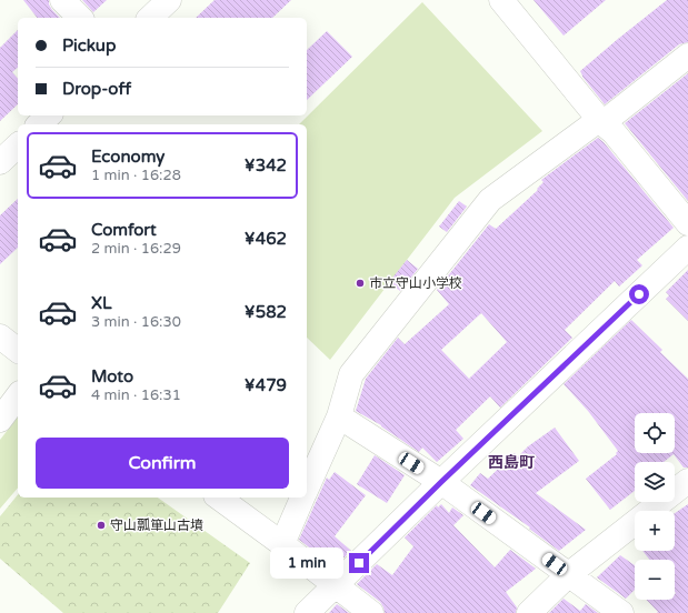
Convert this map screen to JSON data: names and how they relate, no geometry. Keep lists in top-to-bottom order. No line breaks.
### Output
{"districts":["西島町"],"places":["市立守山小学校","守山瓢箪山古墳"],"page":{"banner":["Pickup","Drop-off"],"list":[{"name":"Economy","note":"1 min · 16:28","value":"¥342"},{"name":"Comfort","note":"2 min · 16:29","value":"¥462"},{"name":"XL","note":"3 min · 16:30","value":"¥582"},{"name":"Moto","note":"4 min · 16:31","value":"¥479"}],"map_buttons":["+","−"],"buttons":"Confirm","bubble":"1 min"}}
